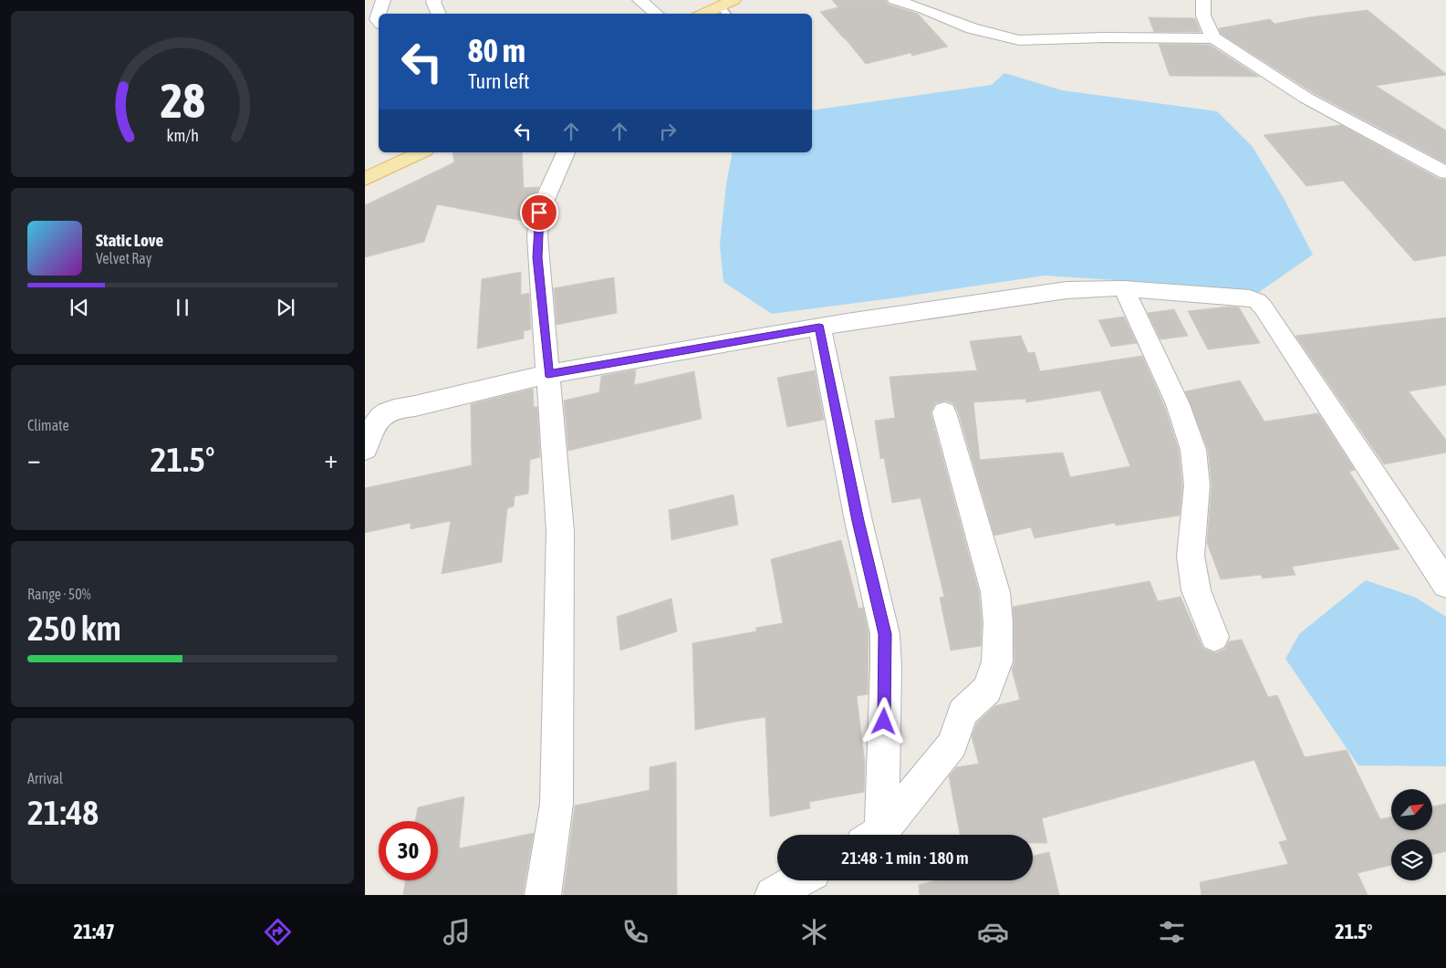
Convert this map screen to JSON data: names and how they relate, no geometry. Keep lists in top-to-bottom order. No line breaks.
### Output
{"north":"top right","page":{"turn":["80 m","Turn left"],"song":["Static Love","Velvet Ray"],"tile":["Climate",["Range · 50%","250 km"],["Arrival","21:48"]],"heat":["−","21.5°","+"],"limit":"30","trip":"21:48 · 1 min · 180 m","tabs":["21:47","21.5°"],"gauge":["28","km/h"]}}
